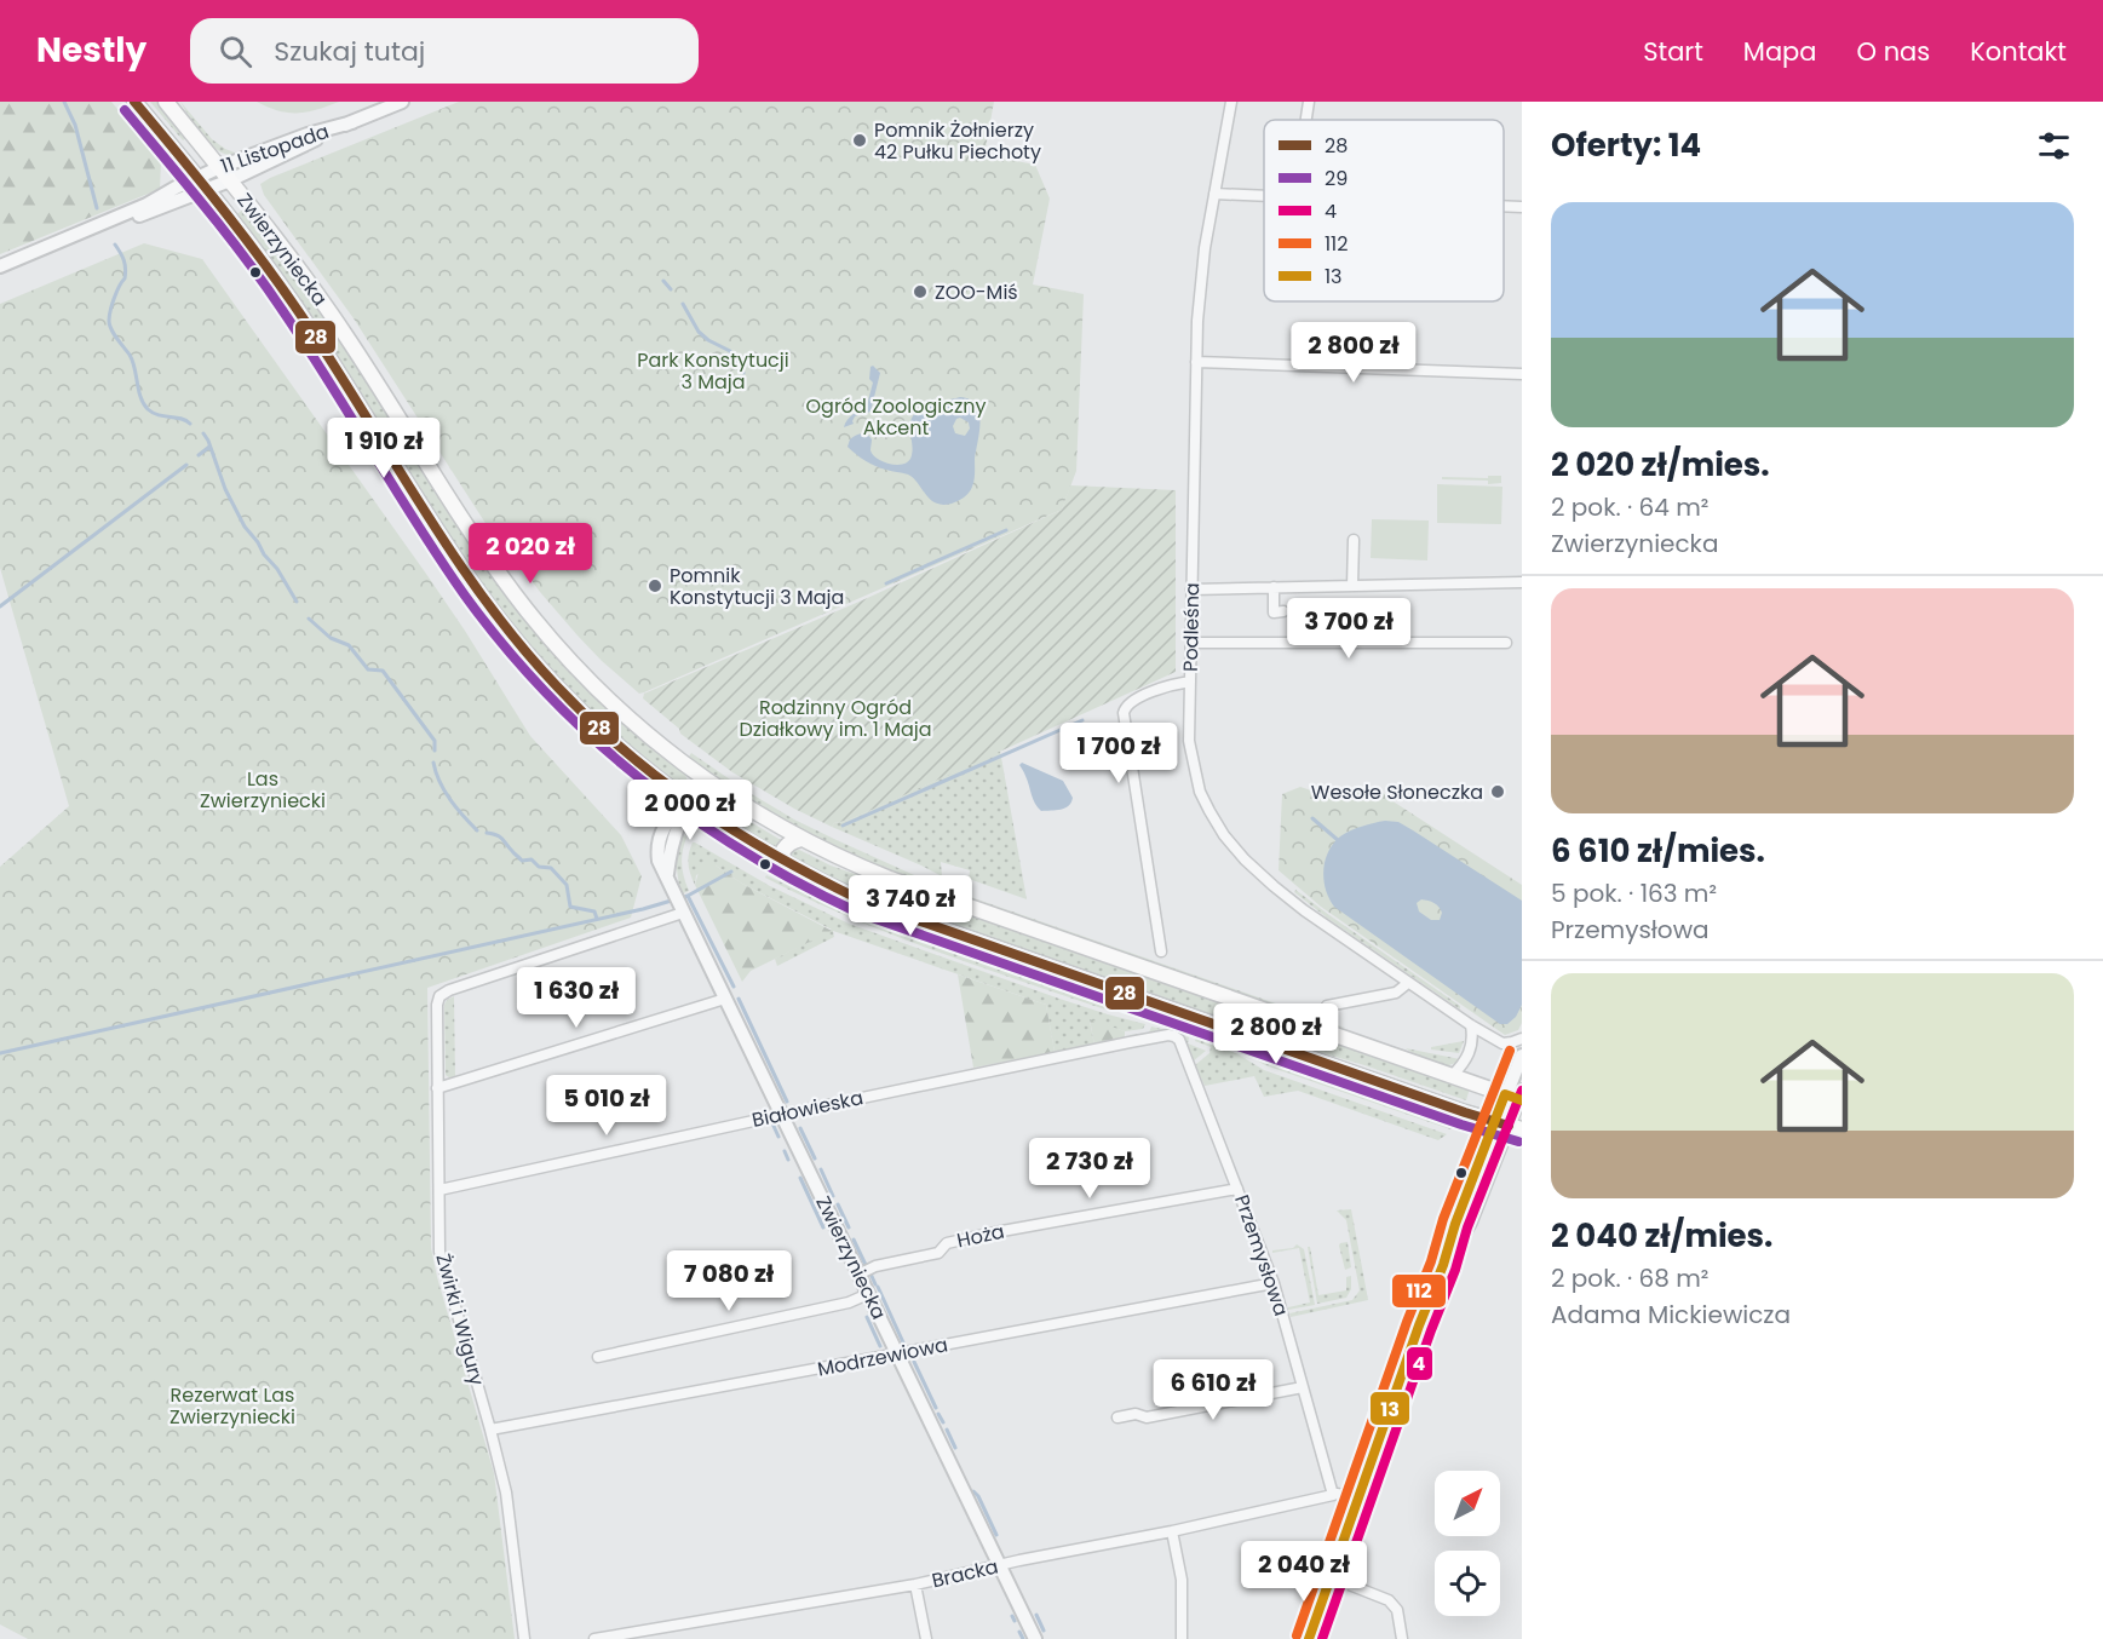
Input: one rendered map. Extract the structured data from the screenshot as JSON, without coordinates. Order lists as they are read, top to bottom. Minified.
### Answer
{"streets":{"main road":["Zwierzyniecka"],"street":["11 Listopada","Podleśna","Białowieska","Hoża","Przemysłowa","Żwirki i Wigury","Modrzewiowa","Bracka"]},"crossings":[["11 Listopada","Zwierzyniecka"],["Zwierzyniecka","Białowieska"],["Zwierzyniecka","Hoża"],["Zwierzyniecka","Żwirki i Wigury"],["Zwierzyniecka","Modrzewiowa"],["Zwierzyniecka","Bracka"],["Białowieska","Przemysłowa"],["Białowieska","Żwirki i Wigury"],["Hoża","Przemysłowa"],["Przemysłowa","Modrzewiowa"],["Przemysłowa","Bracka"],["Żwirki i Wigury","Modrzewiowa"]],"parks":["Park Konstytucji 3 Maja","Ogród Zoologiczny Akcent","Rodzinny Ogród Działkowy im. 1 Maja","Las Zwierzyniecki","Rezerwat Las Zwierzyniecki"],"places":["Pomnik Żołnierzy 42 Pułku Piechoty","ZOO-Miś","Pomnik Konstytucji 3 Maja","Wesołe Słoneczka"],"lines":["transit line 28","transit line 29","transit line 112","transit line 4","transit line 13"],"legend":["28","29","4","112","13"],"north":"top right","page":{"header":"Nestly","search":"Szukaj tutaj","nav":["Start","Mapa","O nas","Kontakt"],"heading":"Oferty: 14","list":[{"name":"2 020 zł/mies.","note":"2 pok. · 64 m² · Zwierzyniecka"},{"name":"6 610 zł/mies.","note":"5 pok. · 163 m² · Przemysłowa"},{"name":"2 040 zł/mies.","note":"2 pok. · 68 m² · Adama Mickiewicza"}],"price":["2 800 zł","1 910 zł","2 020 zł","3 700 zł","1 700 zł","2 000 zł","3 740 zł","1 630 zł","2 800 zł","5 010 zł","2 730 zł","7 080 zł","6 610 zł","2 040 zł"]}}
